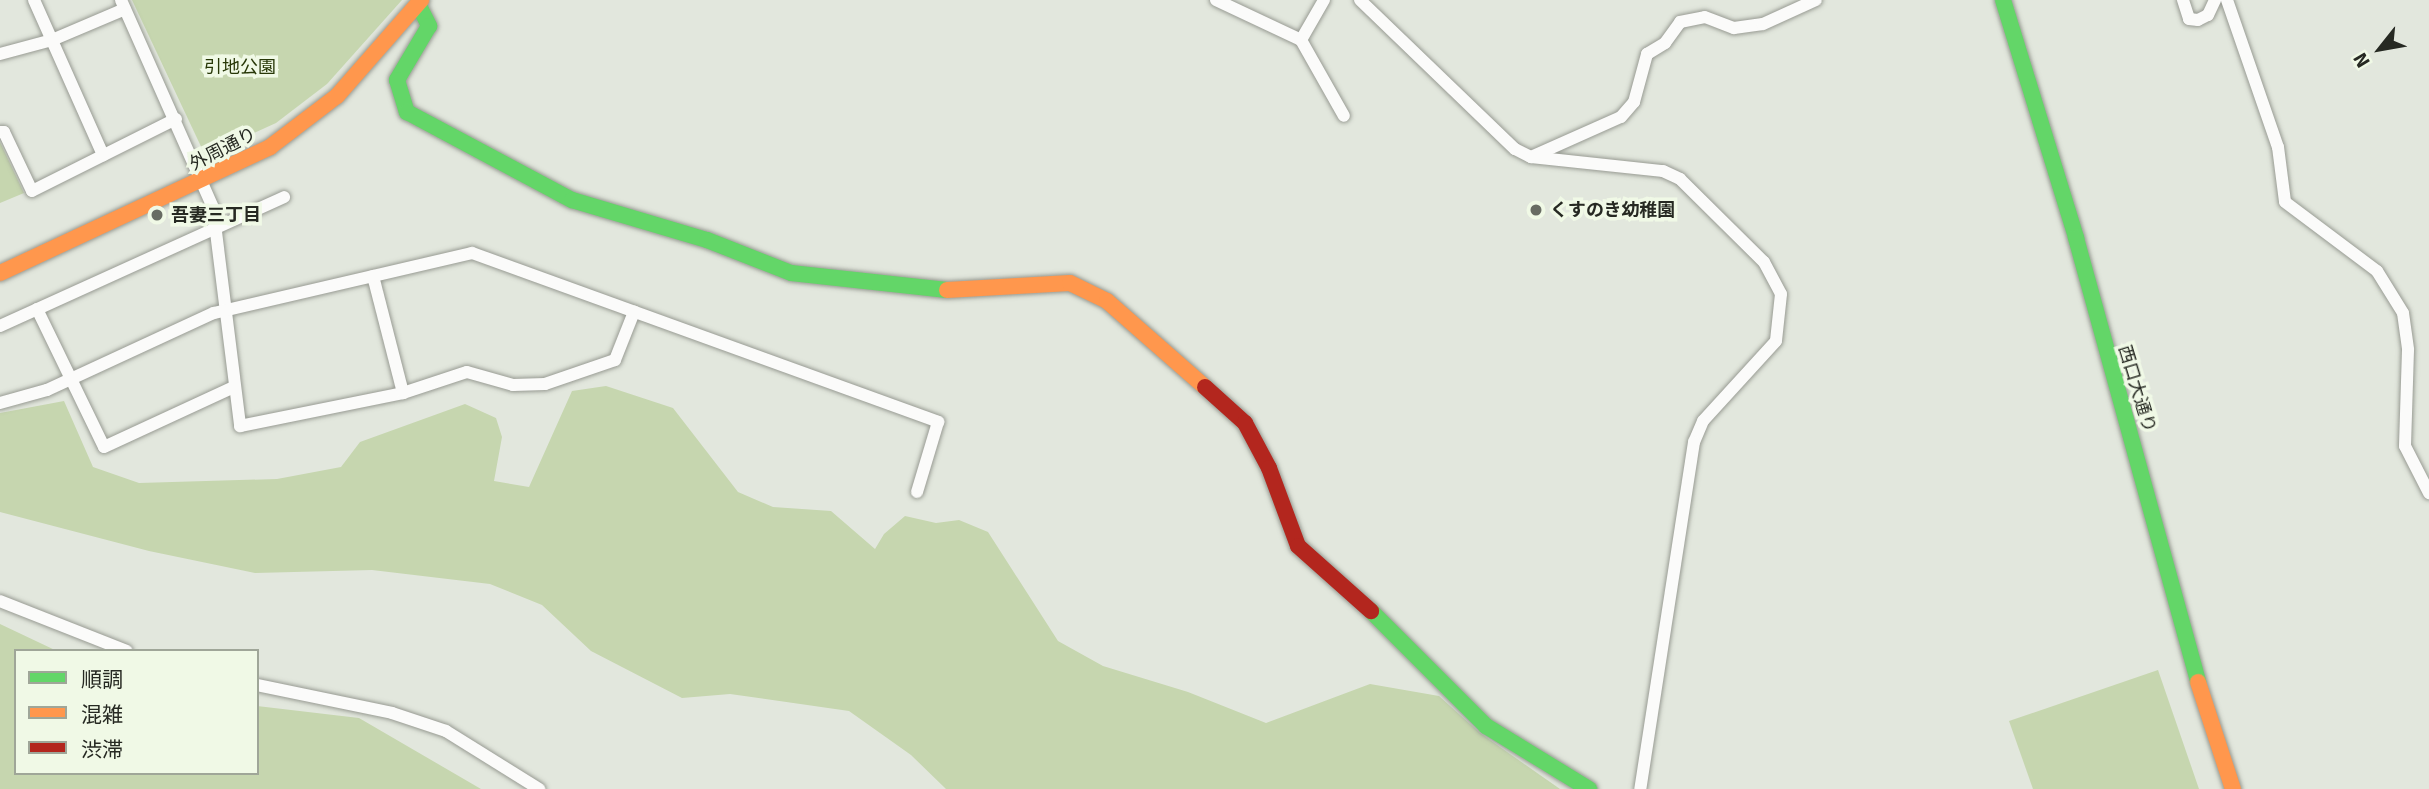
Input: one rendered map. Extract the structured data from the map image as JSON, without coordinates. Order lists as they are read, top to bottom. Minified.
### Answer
{"streets":{"street":["外周通り","西口大通り"]},"parks":["引地公園"],"places":["くすのき幼稚園","吾妻三丁目"],"legend":["順調","混雑","渋滞"],"north":"bottom left"}
